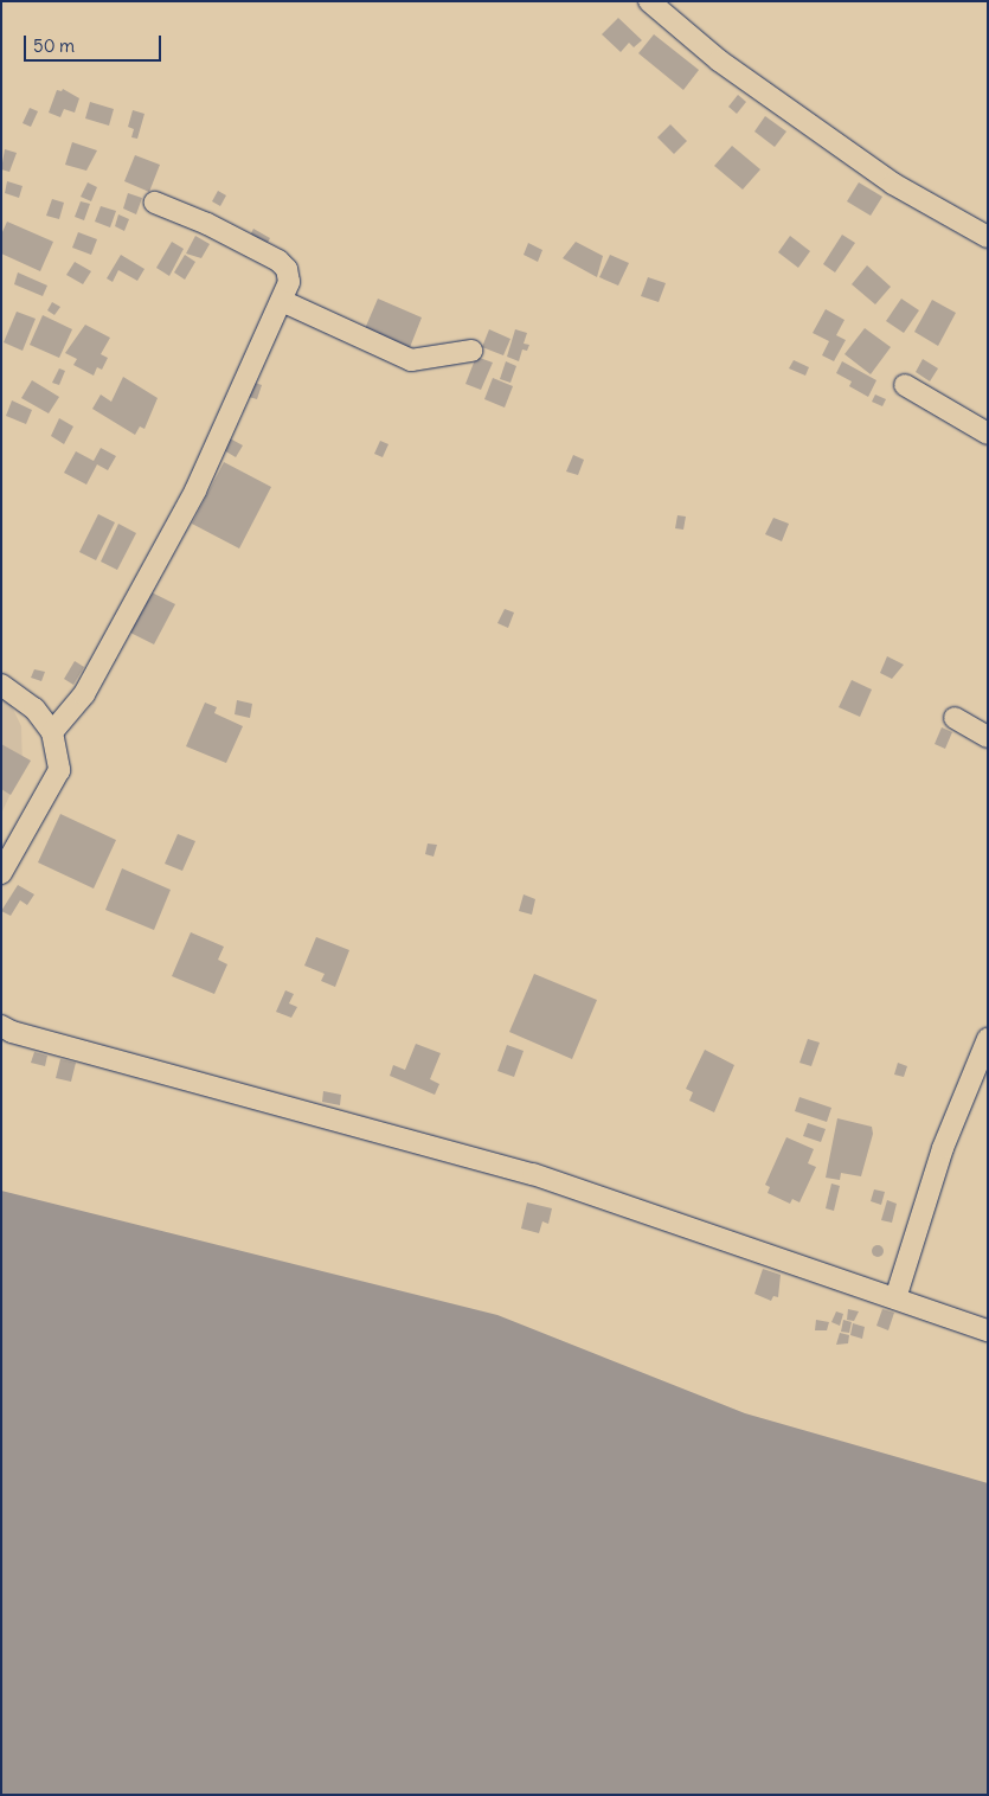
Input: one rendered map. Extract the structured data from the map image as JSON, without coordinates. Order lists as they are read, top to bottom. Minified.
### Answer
{"scale_bar":"50 m"}
